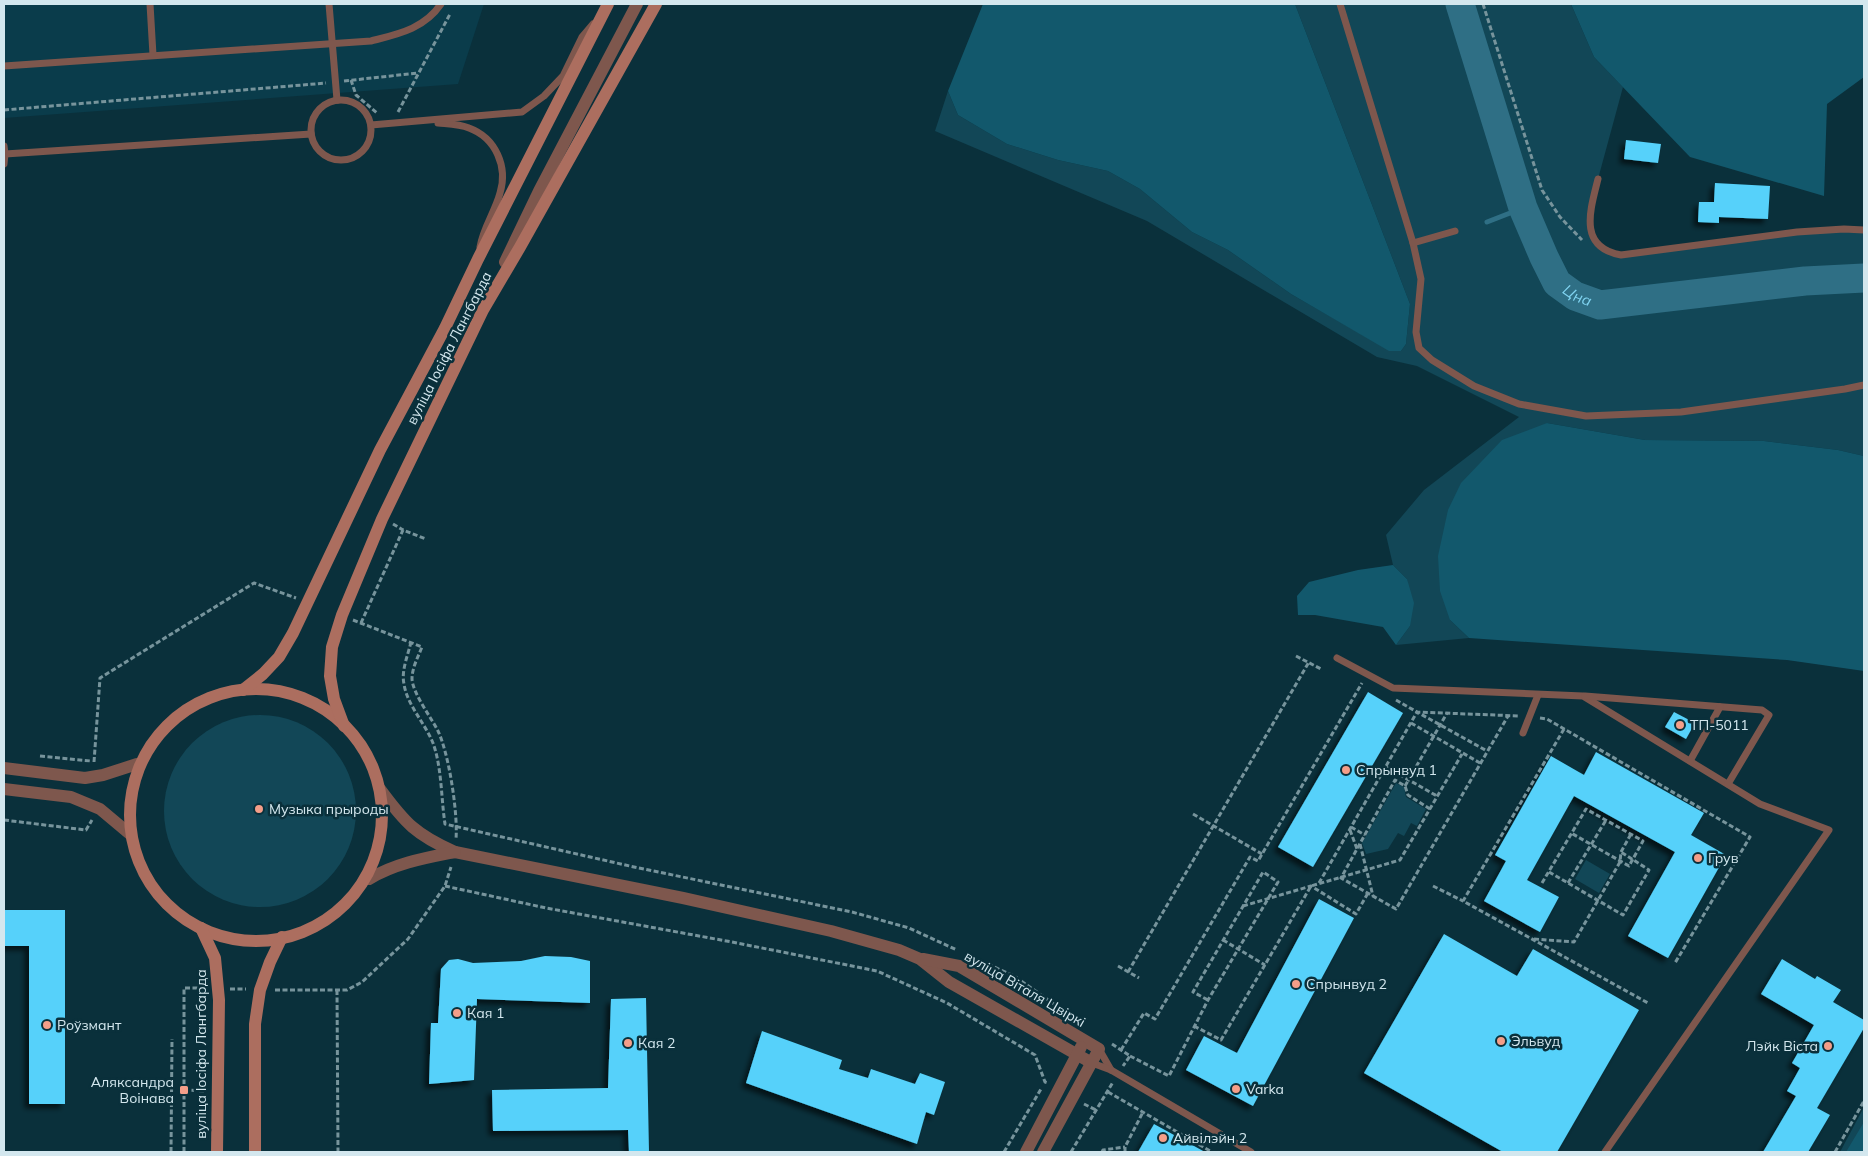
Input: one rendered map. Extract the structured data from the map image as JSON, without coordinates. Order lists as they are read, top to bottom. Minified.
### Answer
{"streets":{"main road":["вуліца Іосіфа Лангбарда"],"street":["вуліца Віталя Цвіркі"]},"water":["Цна"],"places":{"other":["ТП-5011","Спрынвуд 1","Музыка прыроды","Грув","Спрынвуд 2","Кая 1","Роўзмант","Эльвуд","Кая 2","Лэйк Вiста","Varka","Айвілэйн 2"],"transit":["Аляксандра Воінава"]}}
